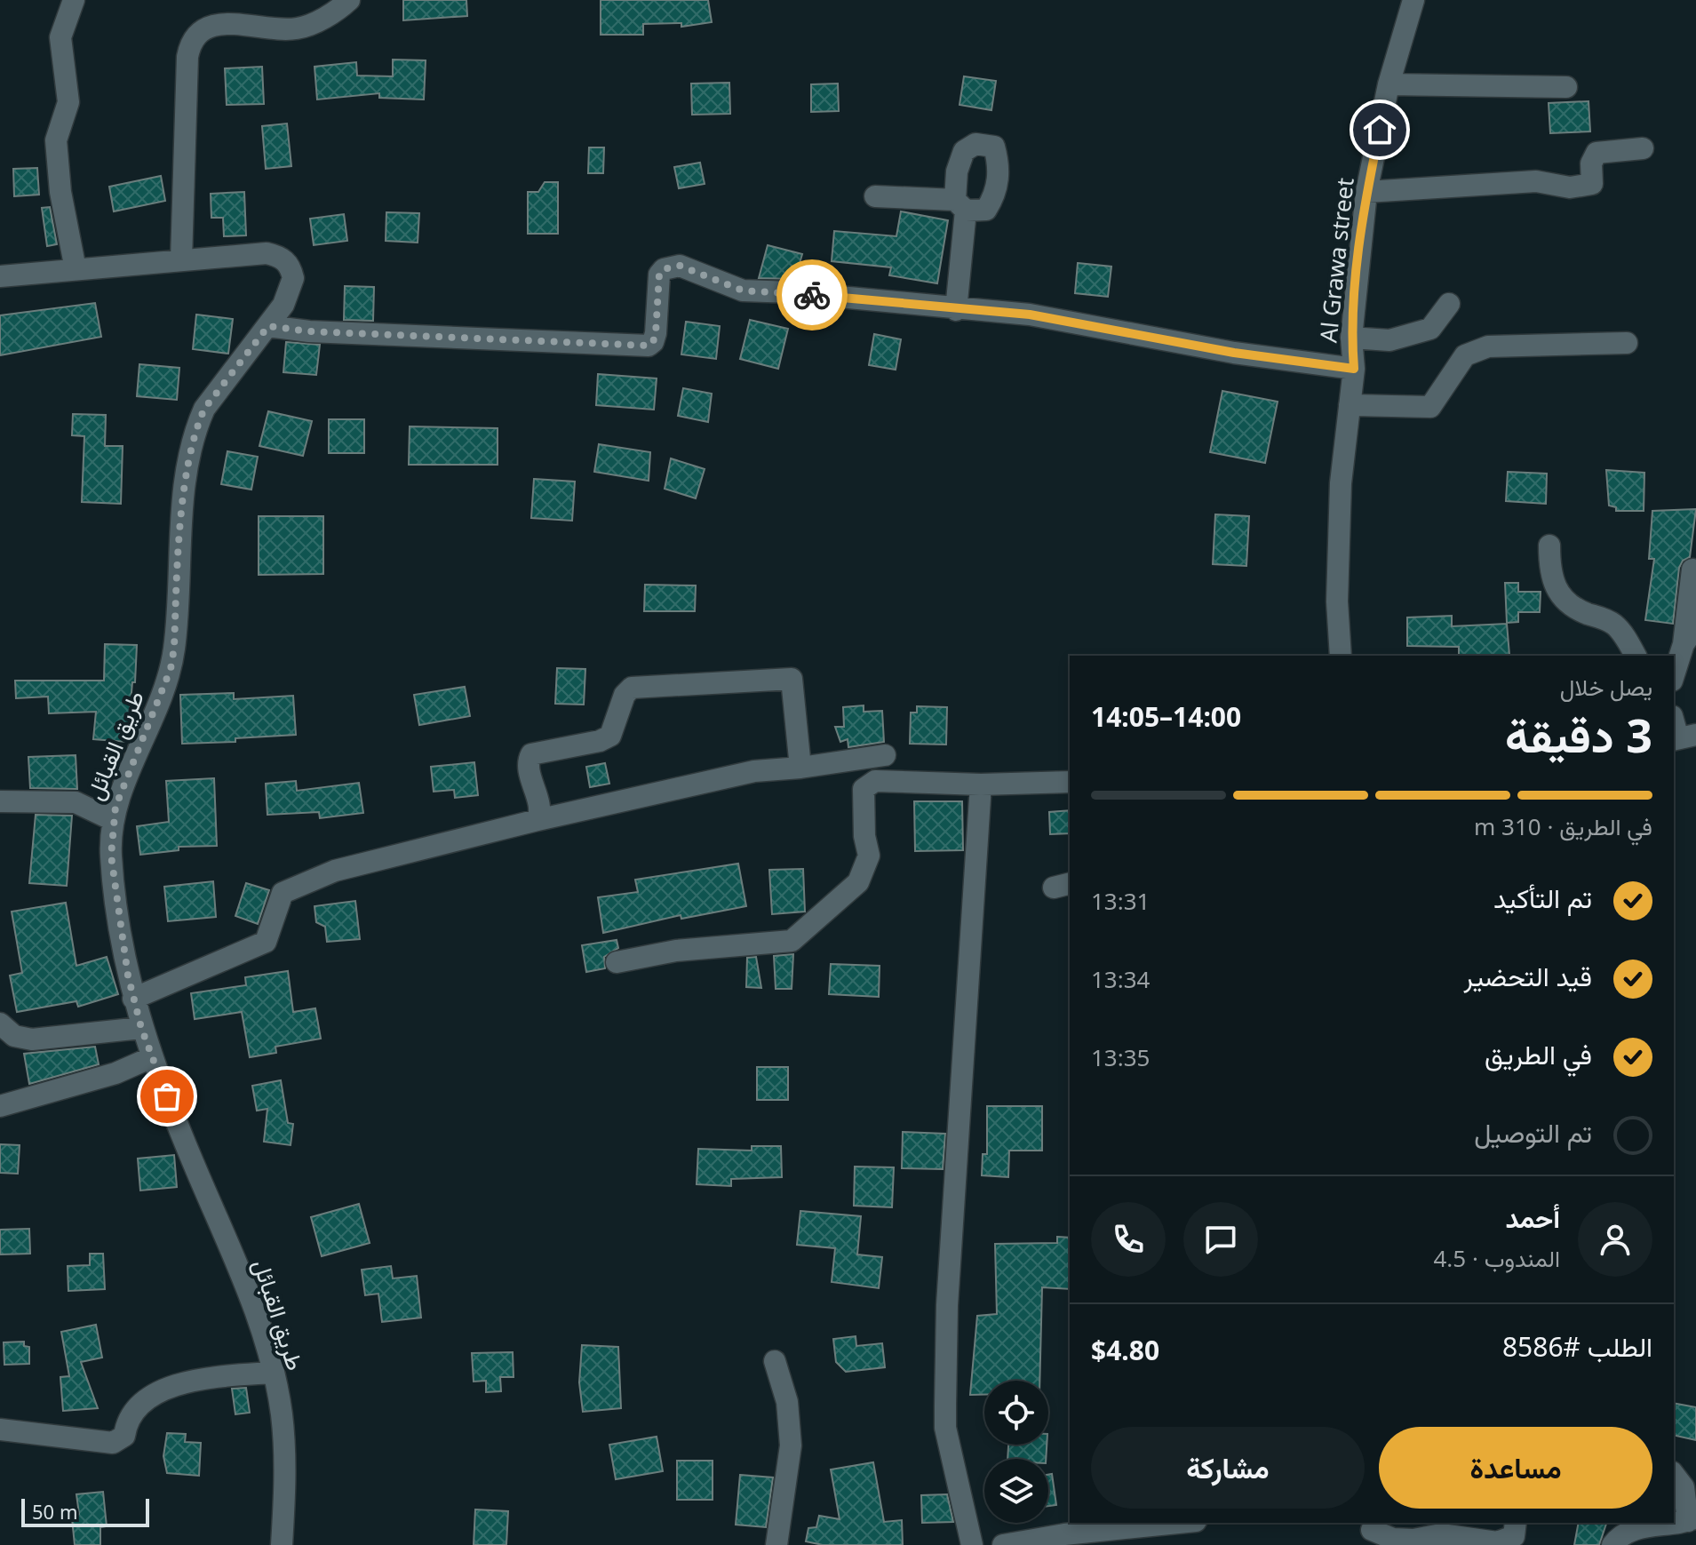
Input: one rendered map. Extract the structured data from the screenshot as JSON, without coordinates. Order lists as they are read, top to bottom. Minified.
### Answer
{"streets":{"street":["Al Grawa street","طريق القبائل"]},"scale_bar":"50 m","page":{"heading":["3 دقيقة","يصل خلال","14:00–14:05"],"panel":["أحمد","المندوب · 4.5","الطلب #8586","$4.80"],"bar":"في الطريق · 310 m","list":[["تم التأكيد","13:31"],["قيد التحضير","13:34"],["في الطريق","13:35"],"تم التوصيل"],"buttons":["مساعدة","مشاركة"],"scale":"50 m"}}
